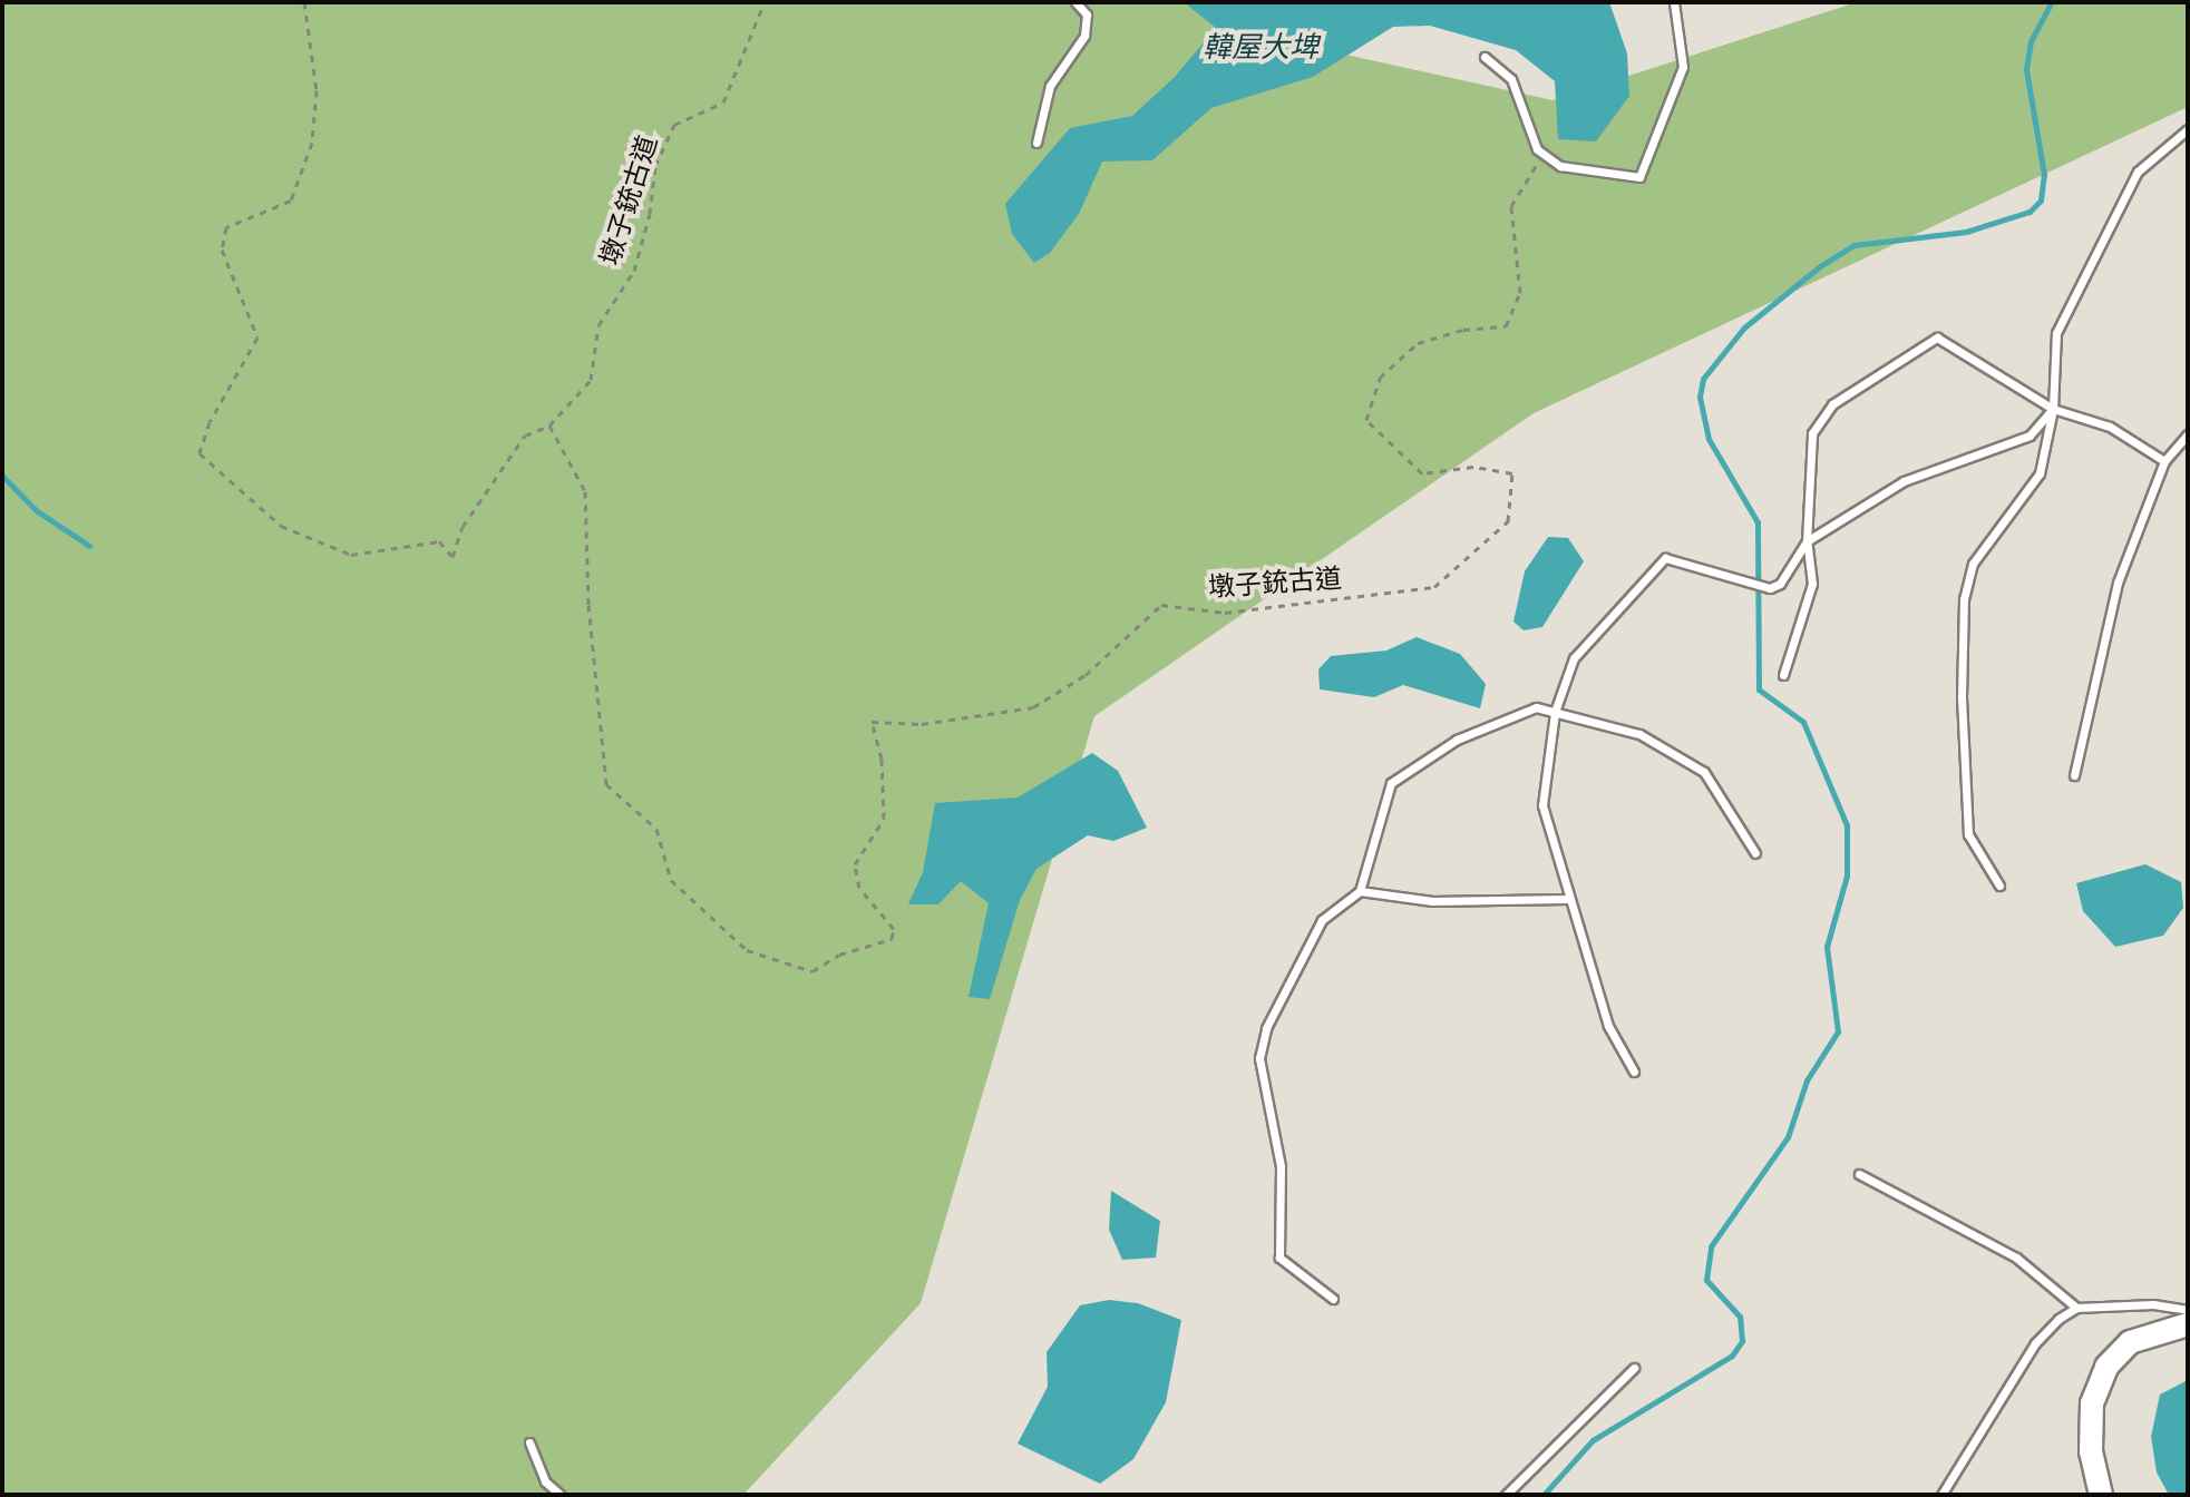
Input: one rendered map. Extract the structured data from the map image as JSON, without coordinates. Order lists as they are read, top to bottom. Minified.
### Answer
{"streets":{"path":["墩子銃古道"]},"water":["韓屋大埤"]}
